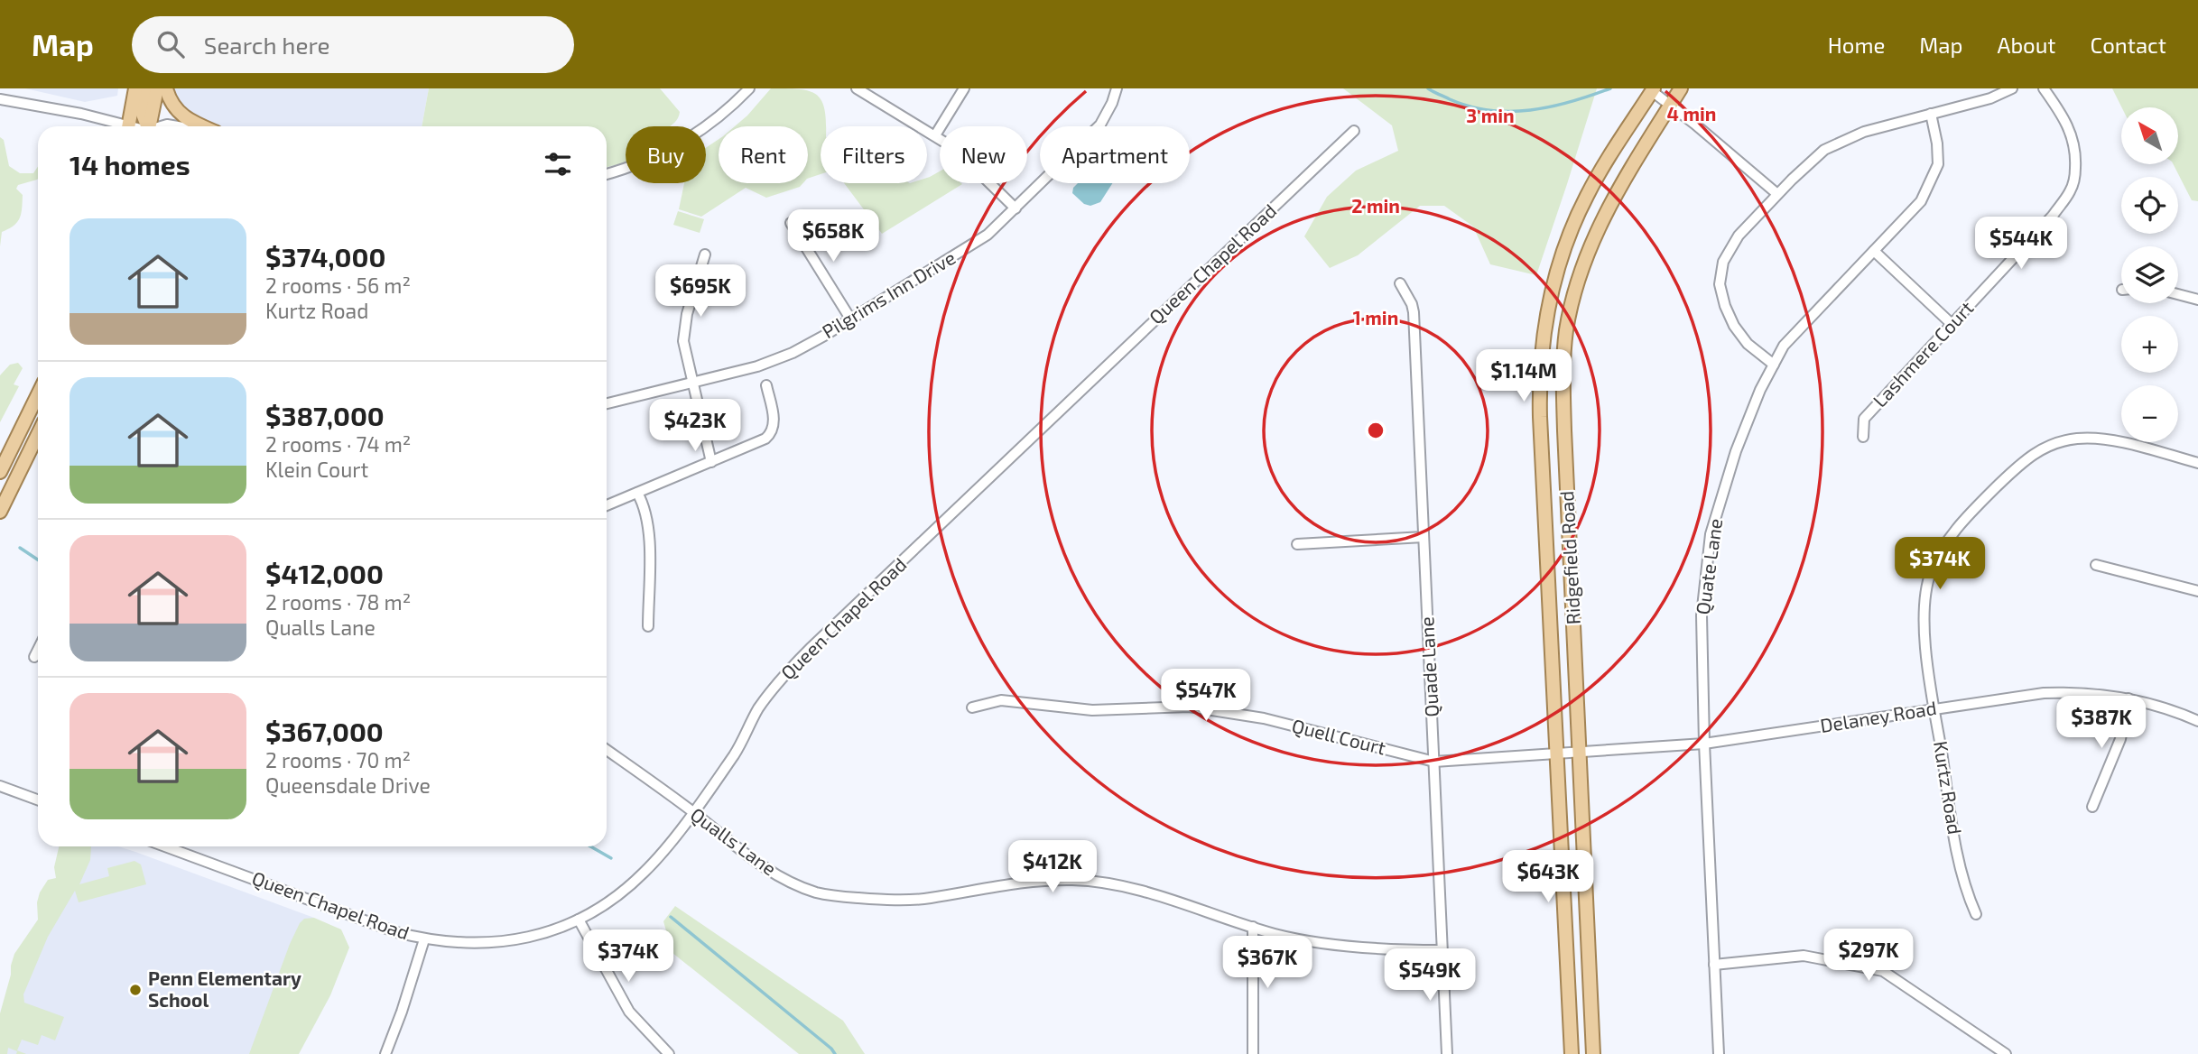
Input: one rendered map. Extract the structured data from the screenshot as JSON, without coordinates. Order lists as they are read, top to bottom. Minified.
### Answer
{"streets":{"main road":["Ridgefield Road"],"street":["Queen Chapel Road","Pilgrims Inn Drive","Lashmere Court","Quate Lane","Quade Lane","Delaney Road","Quell Court","Kurtz Road","Qualls Lane"]},"crossings":[["Queen Chapel Road","Qualls Lane"],["Ridgefield Road","Delaney Road"],["Ridgefield Road","Quell Court"],["Quate Lane","Delaney Road"],["Quade Lane","Quell Court"],["Quade Lane","Qualls Lane"],["Delaney Road","Quell Court"],["Delaney Road","Kurtz Road"]],"places":["Penn Elementary School"],"north":"top left","page":{"header":"Map","search":"Search here","nav":["Home","Map","About","Contact"],"map_buttons":["+","−"],"chip":["Buy","Rent","Filters","New","Apartment"],"heading":"14 homes","list":[{"name":"$374,000","note":"2 rooms · 56 m² · Kurtz Road"},{"name":"$387,000","note":"2 rooms · 74 m² · Klein Court"},{"name":"$412,000","note":"2 rooms · 78 m² · Qualls Lane"},{"name":"$367,000","note":"2 rooms · 70 m² · Queensdale Drive"}],"price":["$658K","$544K","$695K","$1.14M","$423K","$374K","$547K","$387K","$412K","$643K","$297K","$374K","$367K","$549K"]},"rings":["4 min","3 min","2 min","1 min"]}
